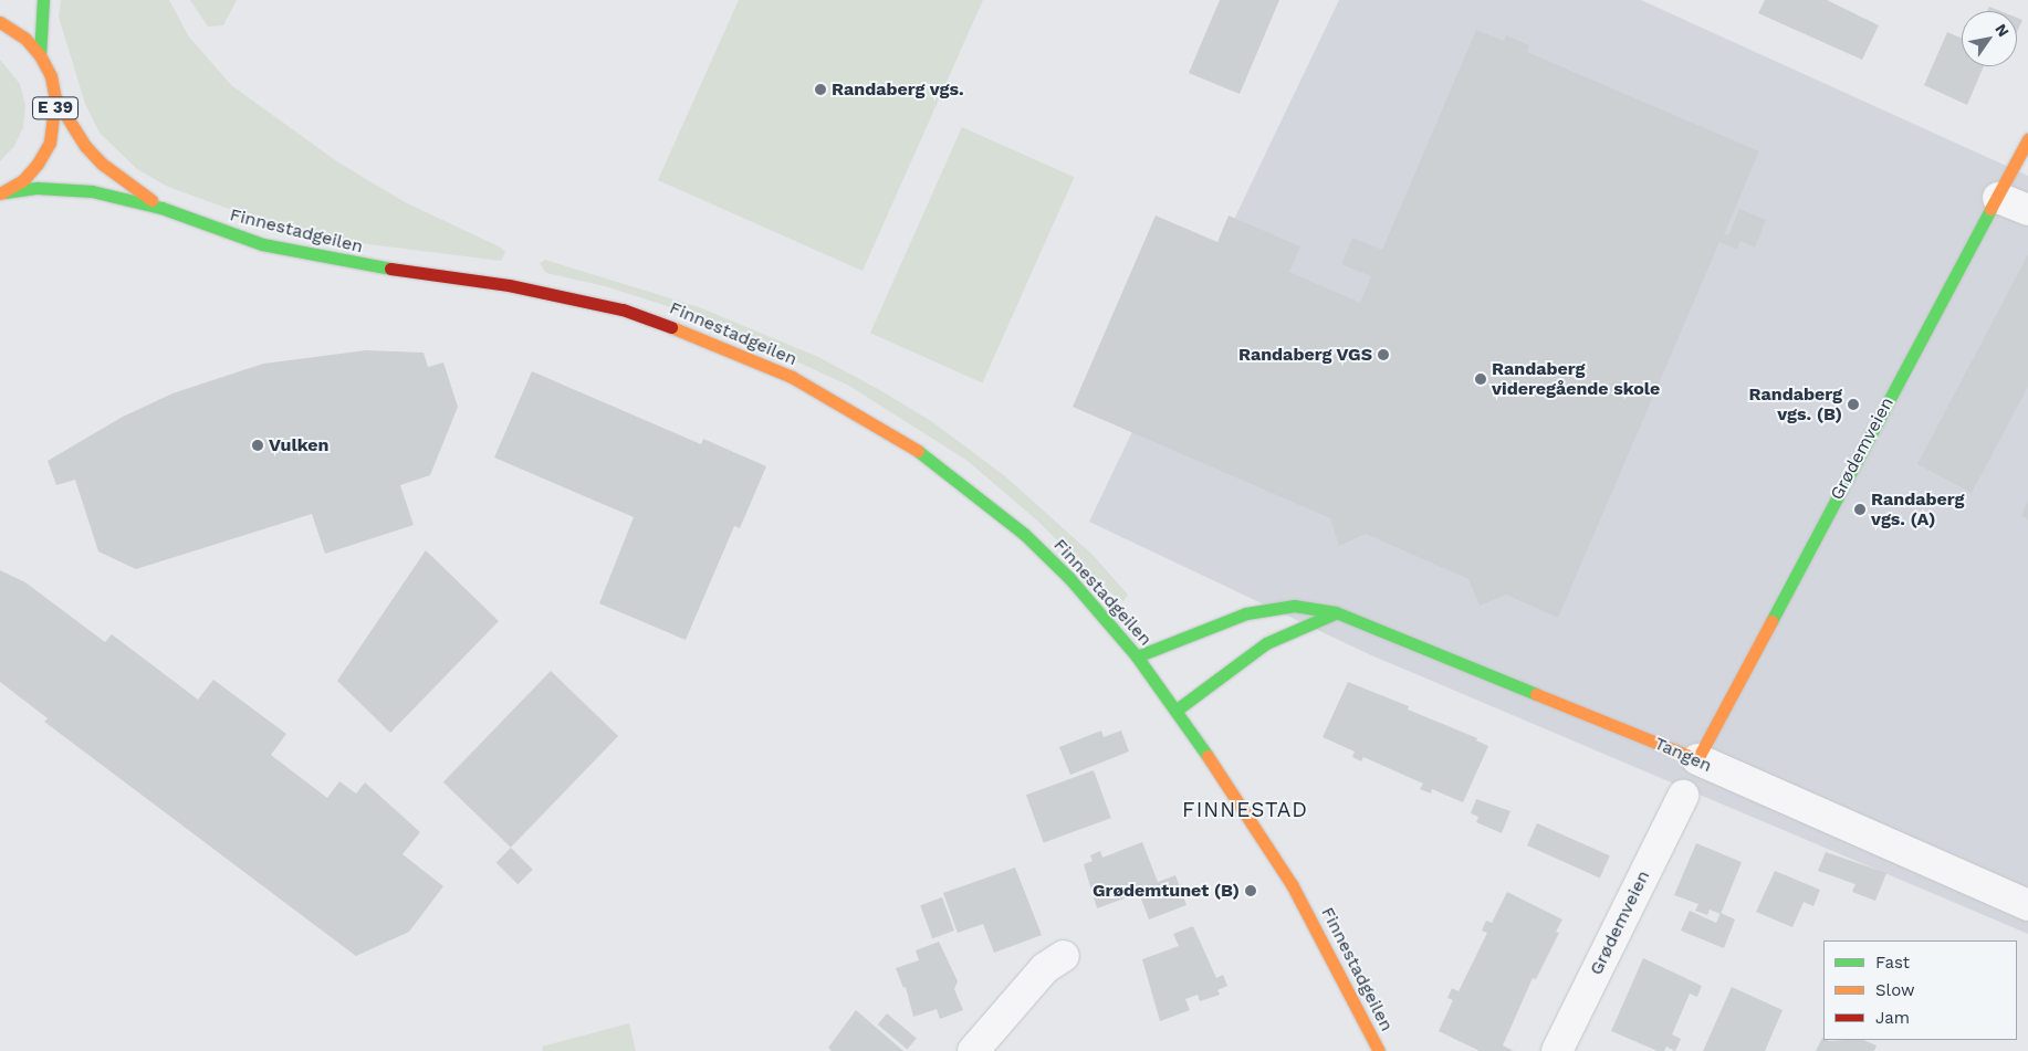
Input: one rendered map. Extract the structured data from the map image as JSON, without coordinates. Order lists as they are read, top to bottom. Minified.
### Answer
{"streets":{"main road":["E 39","Finnestadgeilen","Grødemveien","Tangen"]},"crossings":[["E 39","Finnestadgeilen"],["Grødemveien","Tangen"]],"districts":["FINNESTAD"],"places":["Randaberg vgs.","Randaberg VGS","Randaberg videregående skole","Randaberg vgs. (B)","Vulken","Randaberg vgs. (A)","Grødemtunet (B)"],"legend":["Fast","Slow","Jam"],"north":"top right"}
